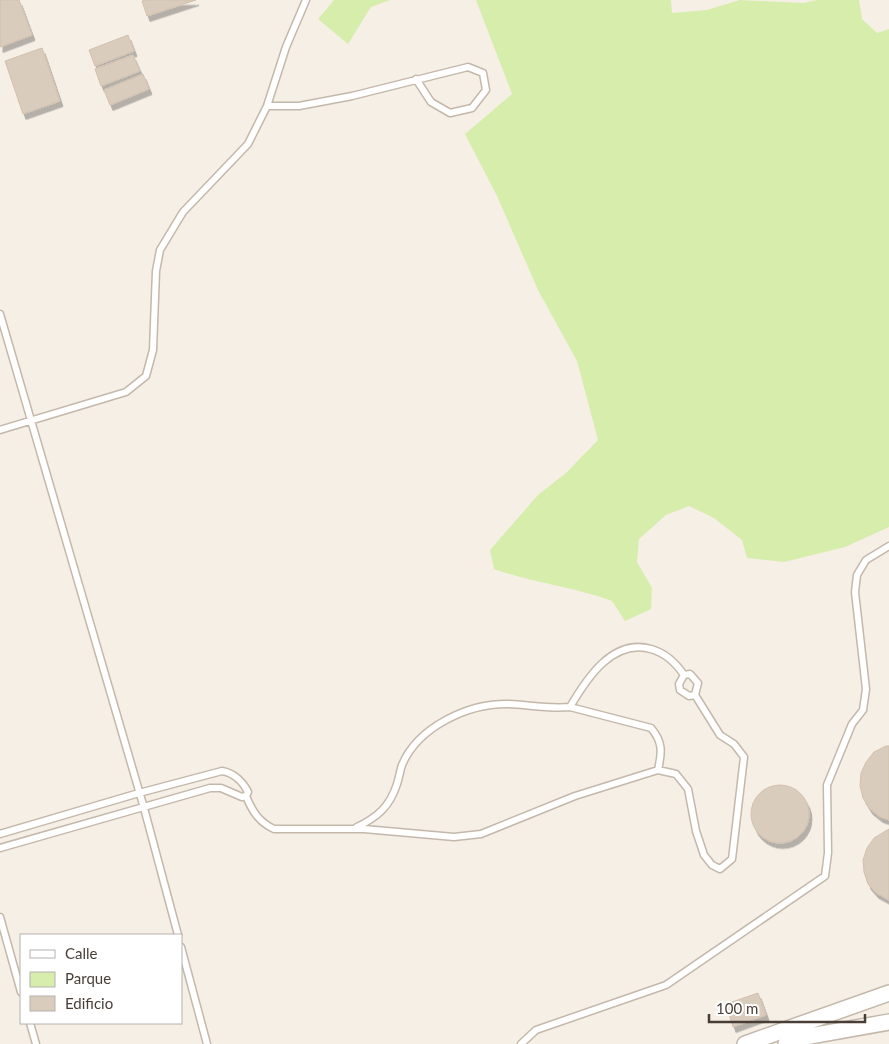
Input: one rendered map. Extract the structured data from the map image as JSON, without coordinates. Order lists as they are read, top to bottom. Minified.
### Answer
{"legend":["Calle","Parque","Edificio"],"scale_bar":"100 m"}
